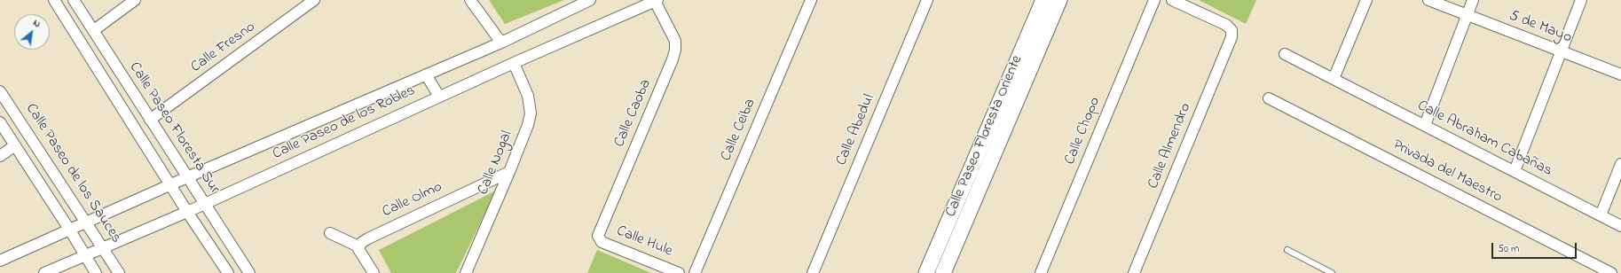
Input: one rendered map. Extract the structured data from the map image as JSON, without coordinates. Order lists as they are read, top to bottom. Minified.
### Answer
{"streets":{"main road":["Calle Paseo Floresta Oriente"],"street":["5 de Mayo","Calle Fresno","Calle Caoba","Calle Paseo de los Robles","Calle Paseo Floresta Sur","Calle Ceiba","Calle Abedul","Calle Chopo","Calle Abraham Cabañas","Calle Almendro","Calle Nogal","Privada del Maestro","Calle Paseo de los Sauces","Calle Olmo","Calle Hule"]},"crossings":[["Calle Fresno","Calle Paseo Floresta Sur"],["Calle Caoba","Calle Paseo de los Robles"],["Calle Caoba","Calle Hule"],["Calle Paseo de los Robles","Calle Paseo Floresta Sur"],["Calle Paseo de los Robles","Calle Nogal"],["Calle Paseo de los Robles","Calle Paseo de los Sauces"],["Calle Nogal","Calle Olmo"]],"scale_bar":"50 m","north":"top right"}
